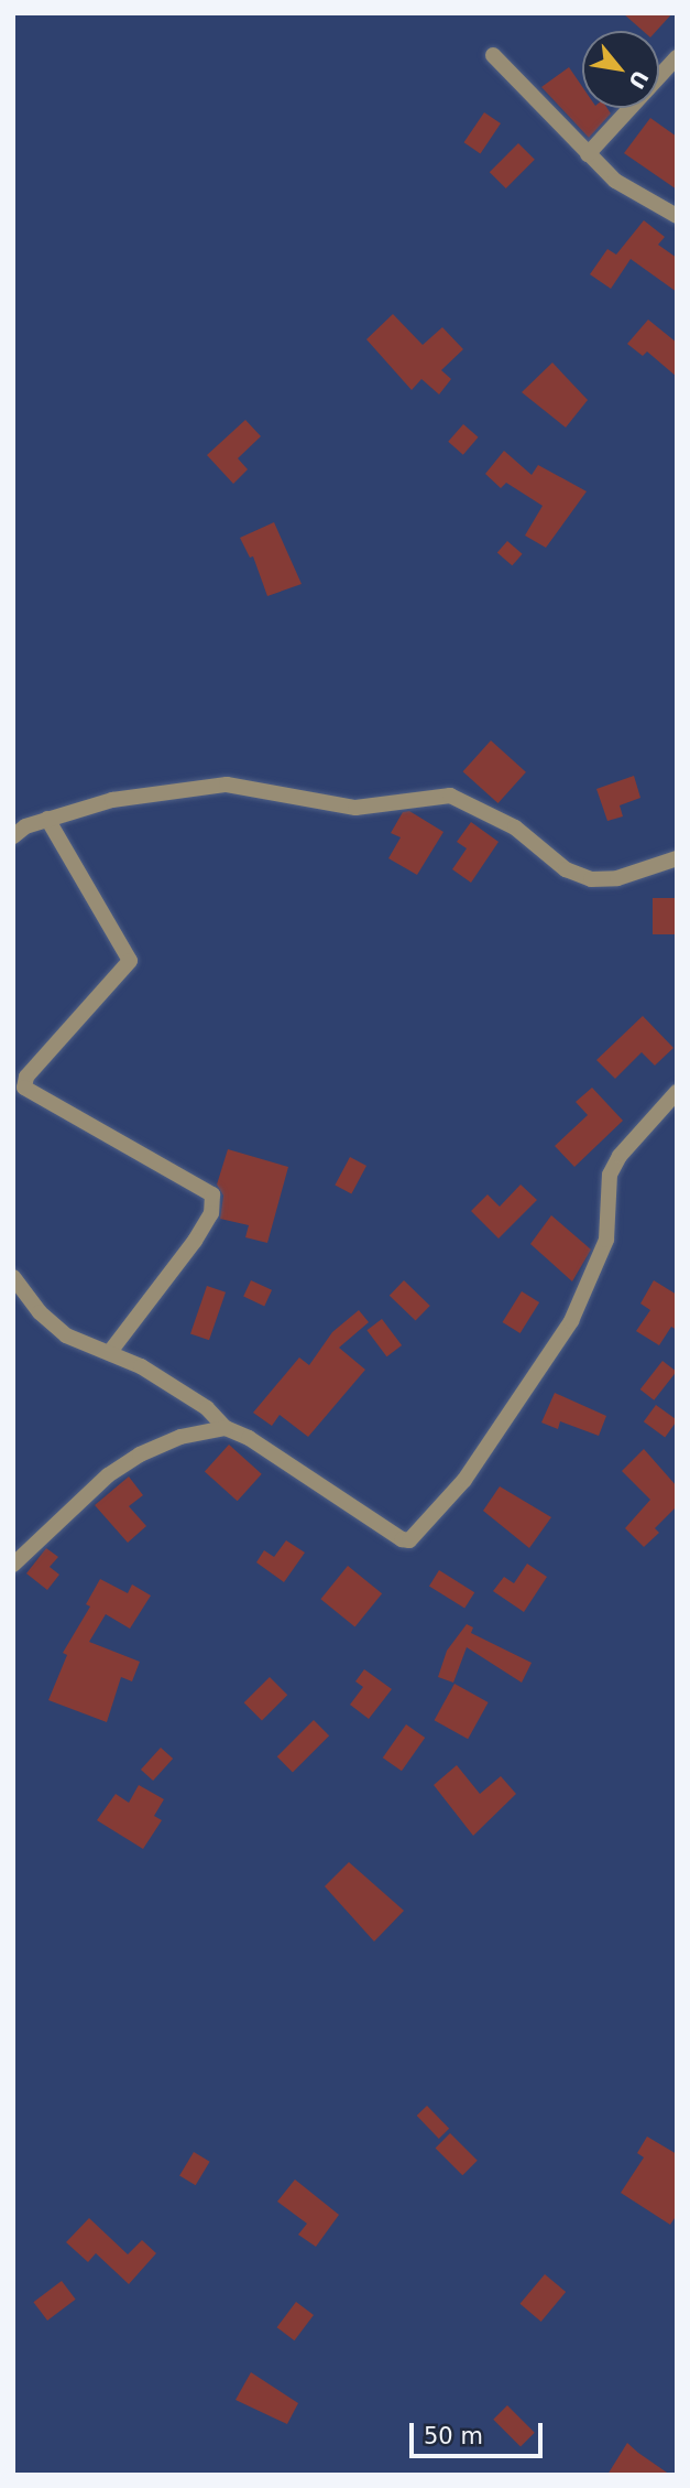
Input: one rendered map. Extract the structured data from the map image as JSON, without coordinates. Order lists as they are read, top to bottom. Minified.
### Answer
{"scale_bar":"50 m","north":"bottom right"}
